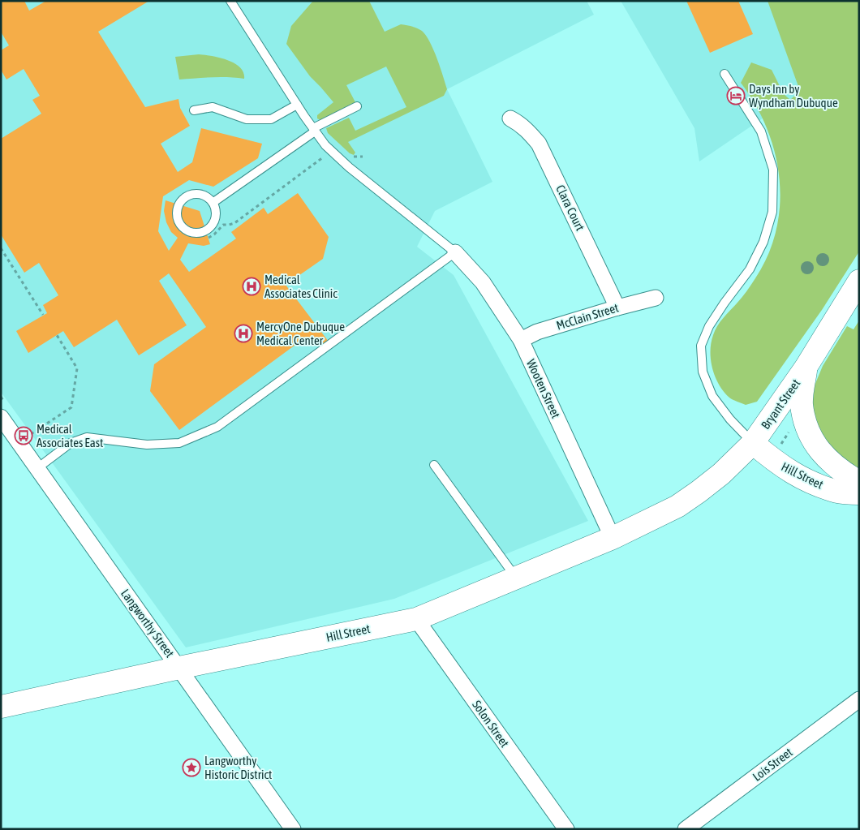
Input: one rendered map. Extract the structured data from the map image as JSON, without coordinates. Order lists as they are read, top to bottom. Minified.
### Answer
{"streets":{"main road":["Bryant Street","Hill Street"],"street":["Clara Court","McClain Street","Wooten Street","Langworthy Street","Solon Street","Lois Street"]},"crossings":[["Clara Court","McClain Street"],["McClain Street","Wooten Street"],["Wooten Street","Hill Street"],["Bryant Street","Hill Street"],["Hill Street","Langworthy Street"],["Hill Street","Solon Street"]],"places":{"hotel":["Days Inn by Wyndham Dubuque"],"hospital":["Medical Associates Clinic","MercyOne Dubuque Medical Center"],"bus stop":["Medical Associates East"],"place":["Langworthy Historic District"]}}
